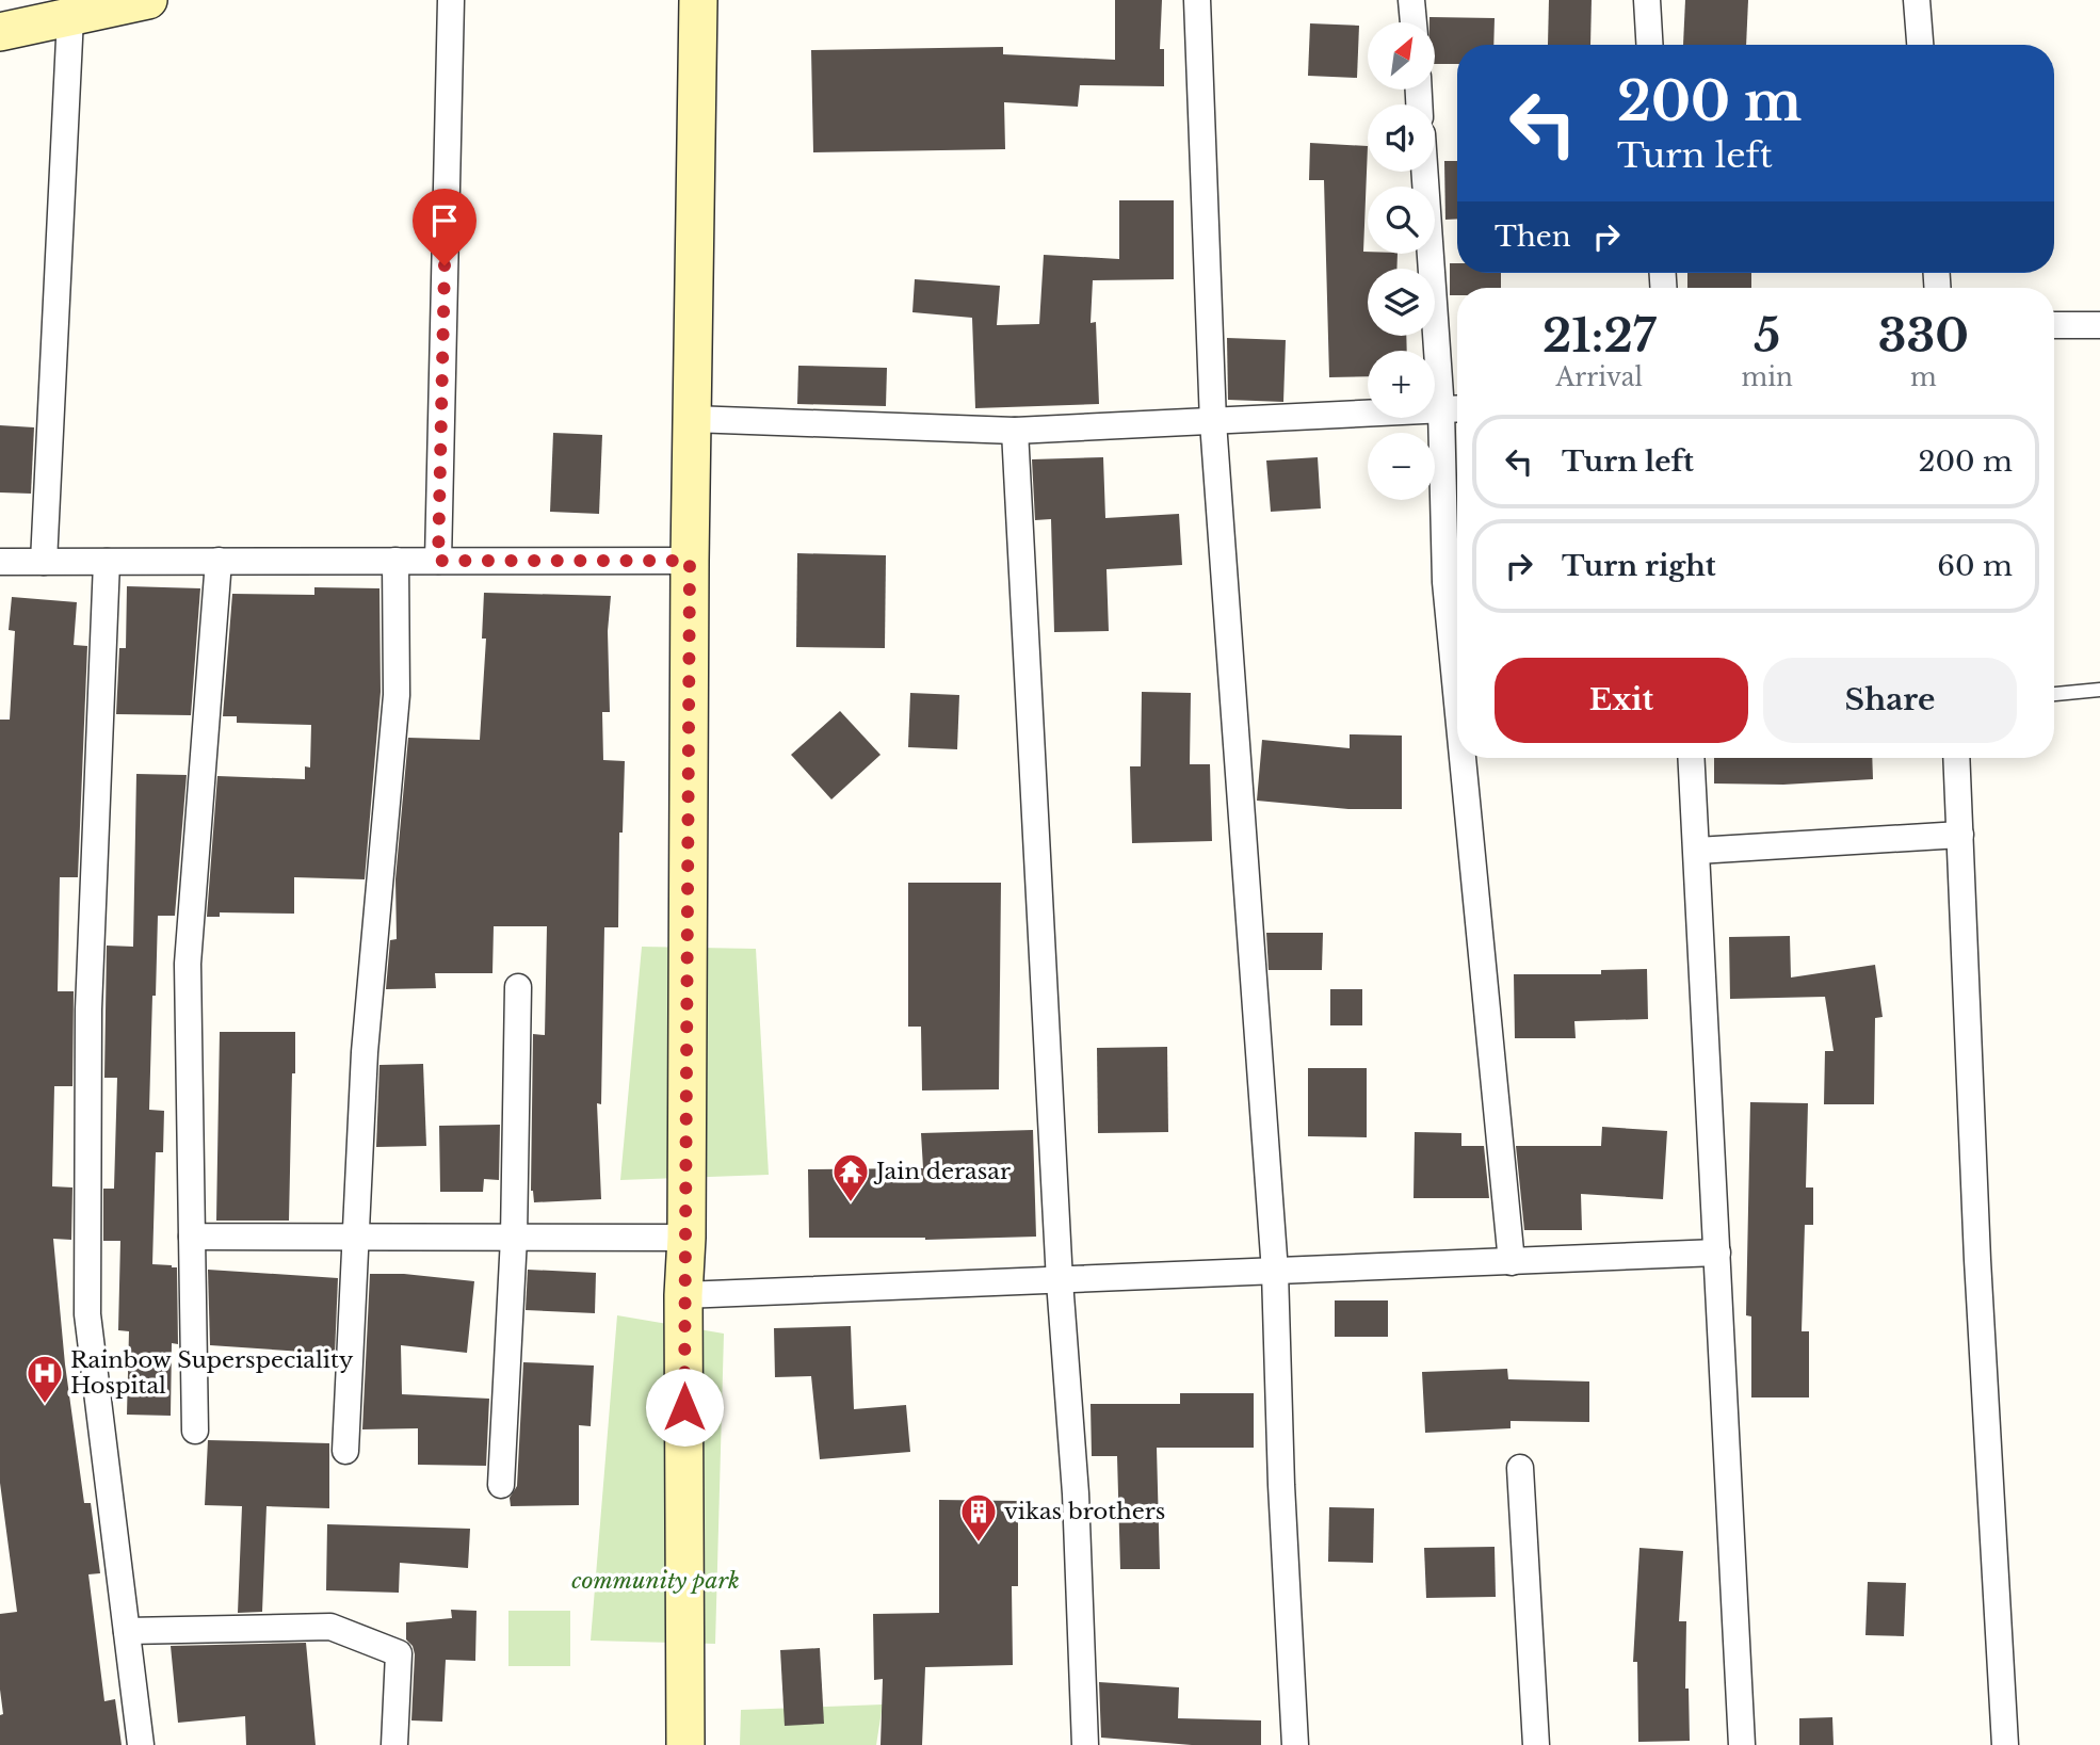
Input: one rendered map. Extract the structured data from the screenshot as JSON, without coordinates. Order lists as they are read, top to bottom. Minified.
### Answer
{"parks":["community park"],"places":{"temple":["Jain derasar"],"hospital":["Rainbow Superspeciality Hospital"],"building":["vikas brothers"]},"north":"top right","page":{"map_buttons":["+","−"],"turn":["200 m","Turn left"],"then":"Then","eta":["21:27","Arrival","5","min","330","m"],"list":[{"name":"Turn left","value":"200 m"},{"name":"Turn right","value":"60 m"}],"buttons":["Exit","Share"]}}
